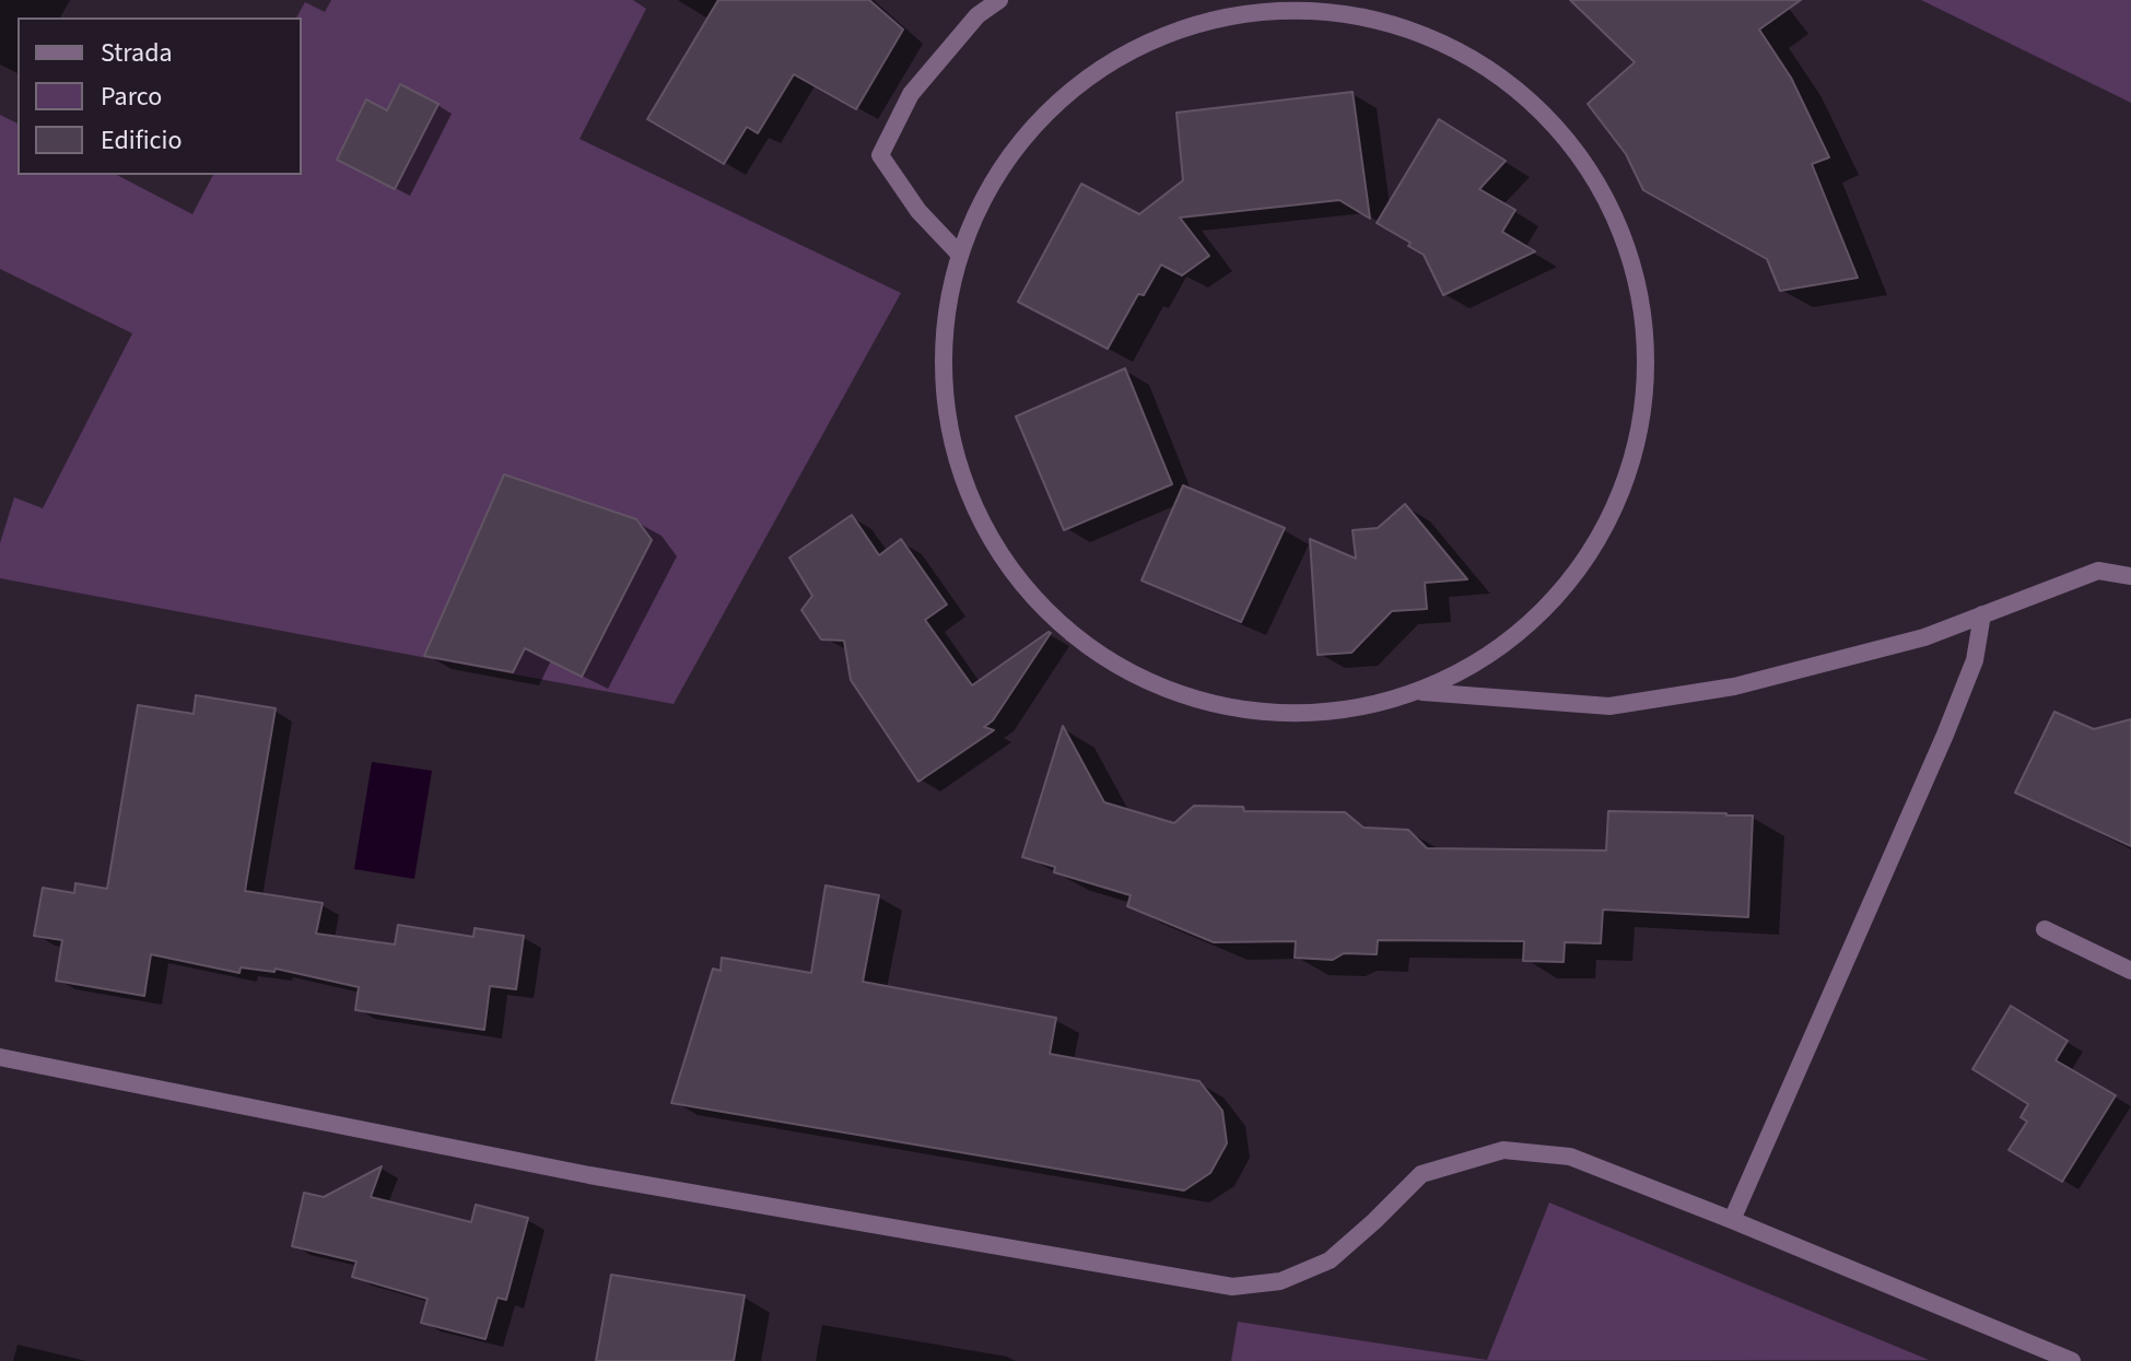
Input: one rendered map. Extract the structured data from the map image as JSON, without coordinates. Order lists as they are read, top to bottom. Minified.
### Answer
{"legend":["Strada","Parco","Edificio"]}
